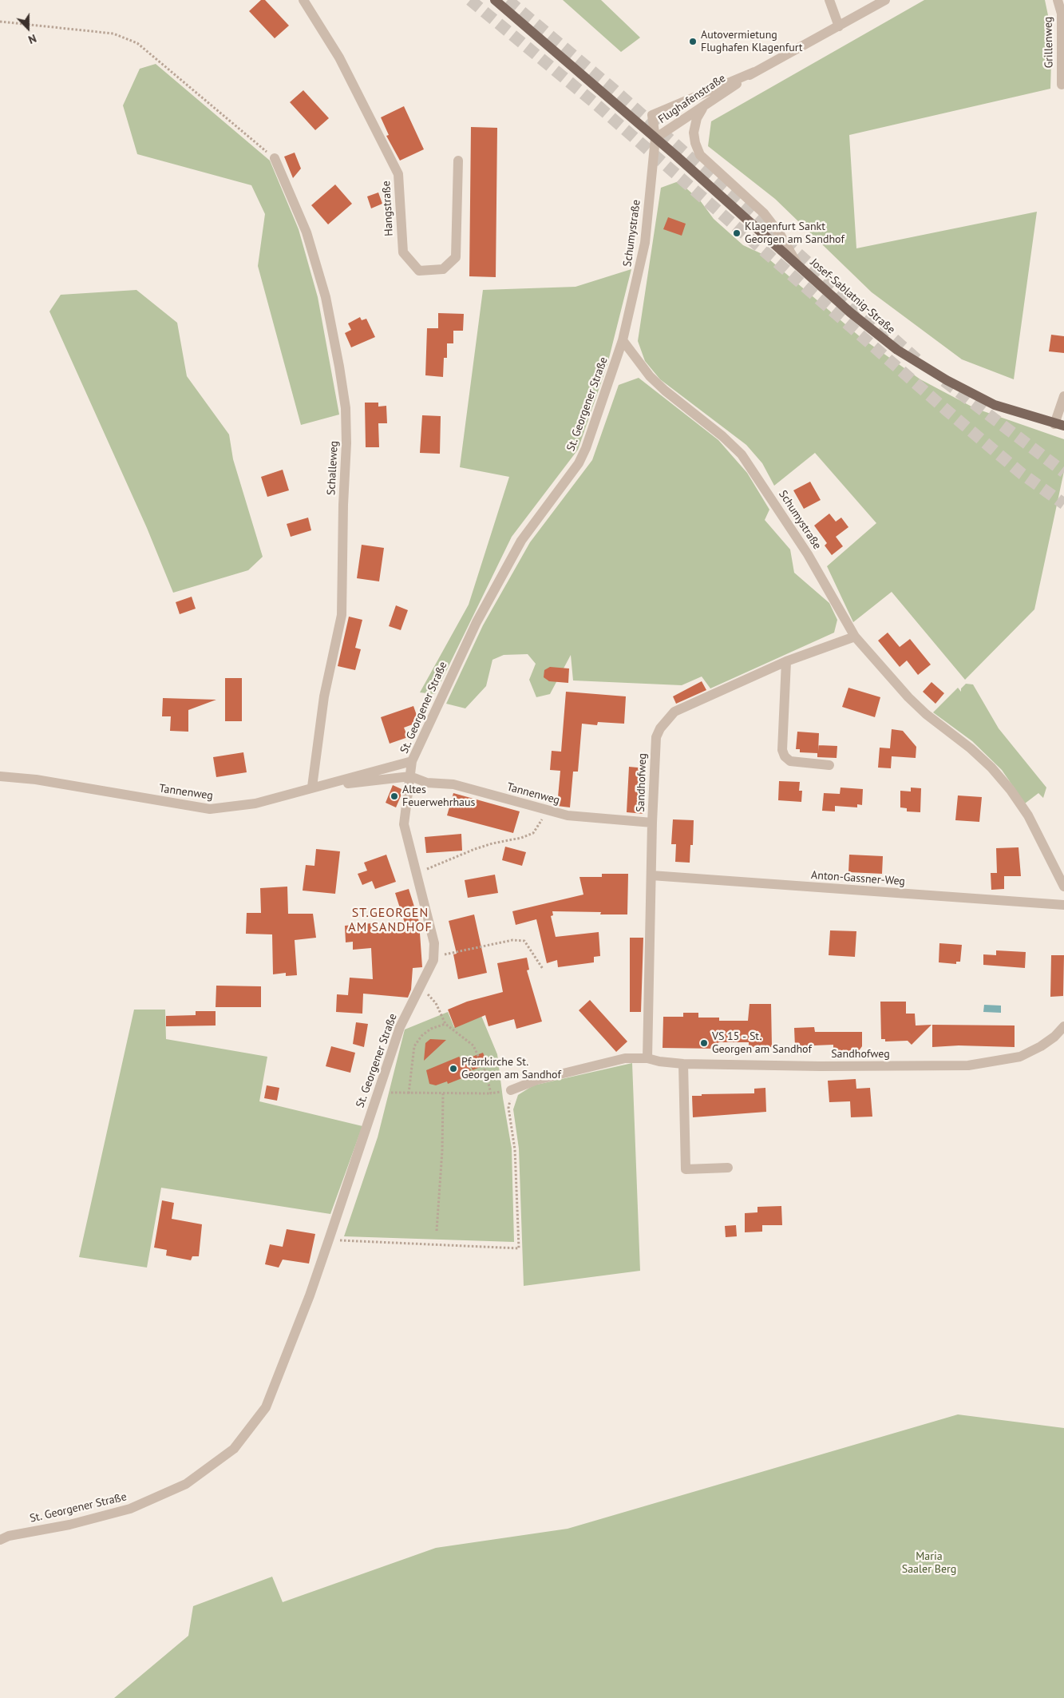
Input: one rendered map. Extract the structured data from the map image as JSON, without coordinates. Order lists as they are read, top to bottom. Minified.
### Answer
{"streets":{"main road":["Josef-Sablatnig-Straße"],"street":["Grillenweg","Flughafenstraße","Hangstraße","Schumystraße","St. Georgener Straße","Schalleweg","Sandhofweg","Tannenweg","Anton-Gassner-Weg"]},"crossings":[["Flughafenstraße","Schumystraße"],["Flughafenstraße","Josef-Sablatnig-Straße"],["Schumystraße","Josef-Sablatnig-Straße"],["Schumystraße","St. Georgener Straße"],["Schumystraße","Sandhofweg"],["St. Georgener Straße","Tannenweg"],["Schalleweg","Tannenweg"],["Sandhofweg","Tannenweg"],["Sandhofweg","Anton-Gassner-Weg"]],"districts":["ST.GEORGEN AM SANDHOF"],"parks":["Maria Saaler Berg"],"places":["Autovermietung Flughafen Klagenfurt","Klagenfurt Sankt Georgen am Sandhof","Altes Feuerwehrhaus","VS 15 - St. Georgen am Sandhof","Pfarrkirche St. Georgen am Sandhof"],"north":"bottom"}
